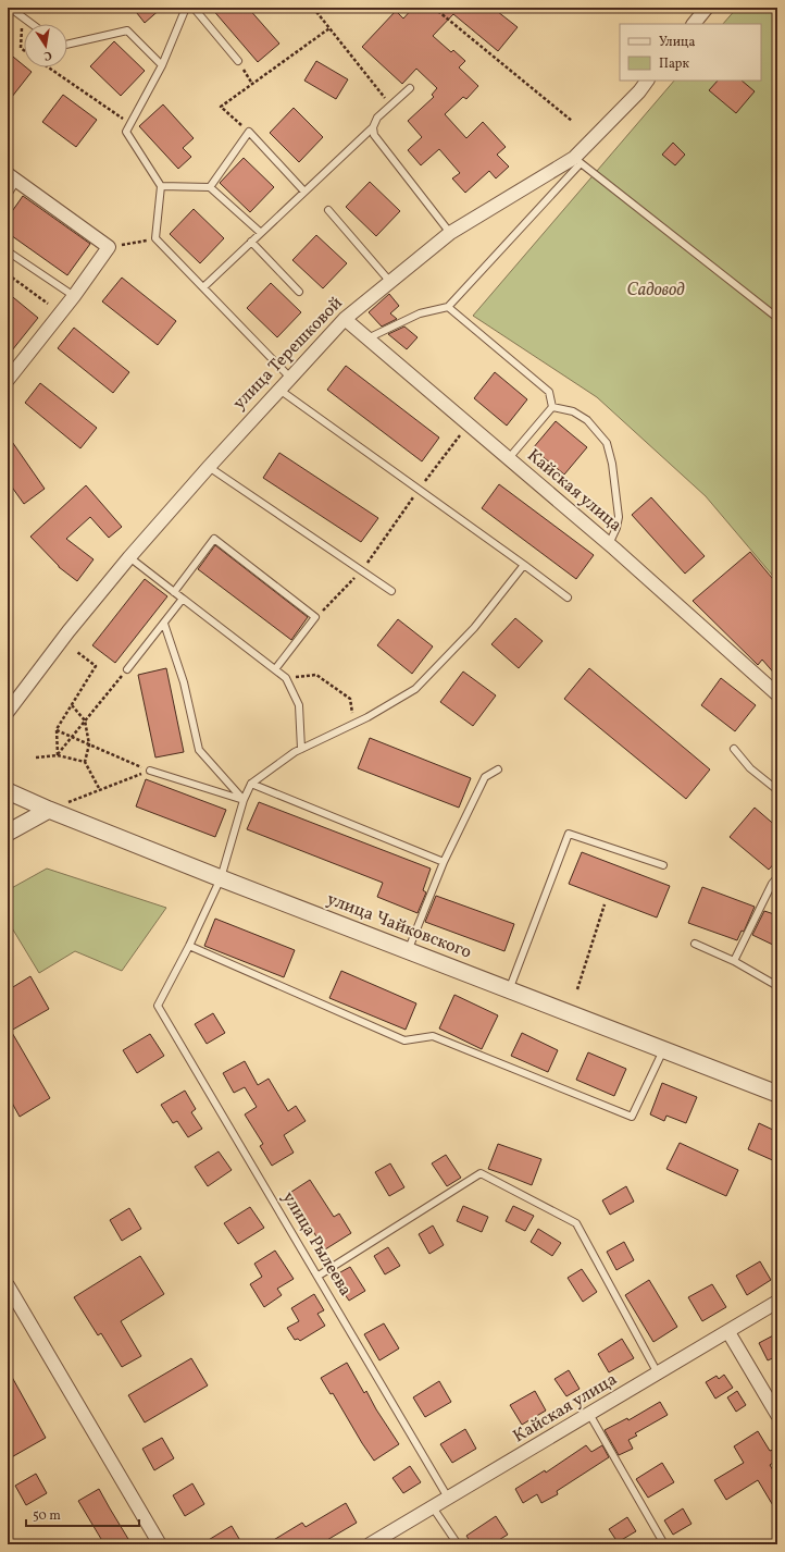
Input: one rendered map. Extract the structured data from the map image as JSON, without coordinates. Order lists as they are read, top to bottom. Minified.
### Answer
{"streets":{"street":["улица Терешковой","Кайская улица","улица Чайковского"],"lane":["улица Рылеева"]},"crossings":[["улица Терешковой","Кайская улица"],["Кайская улица","улица Рылеева"]],"parks":["Садовод"],"legend":["Улица","Парк"],"scale_bar":"50 m","north":"bottom"}
